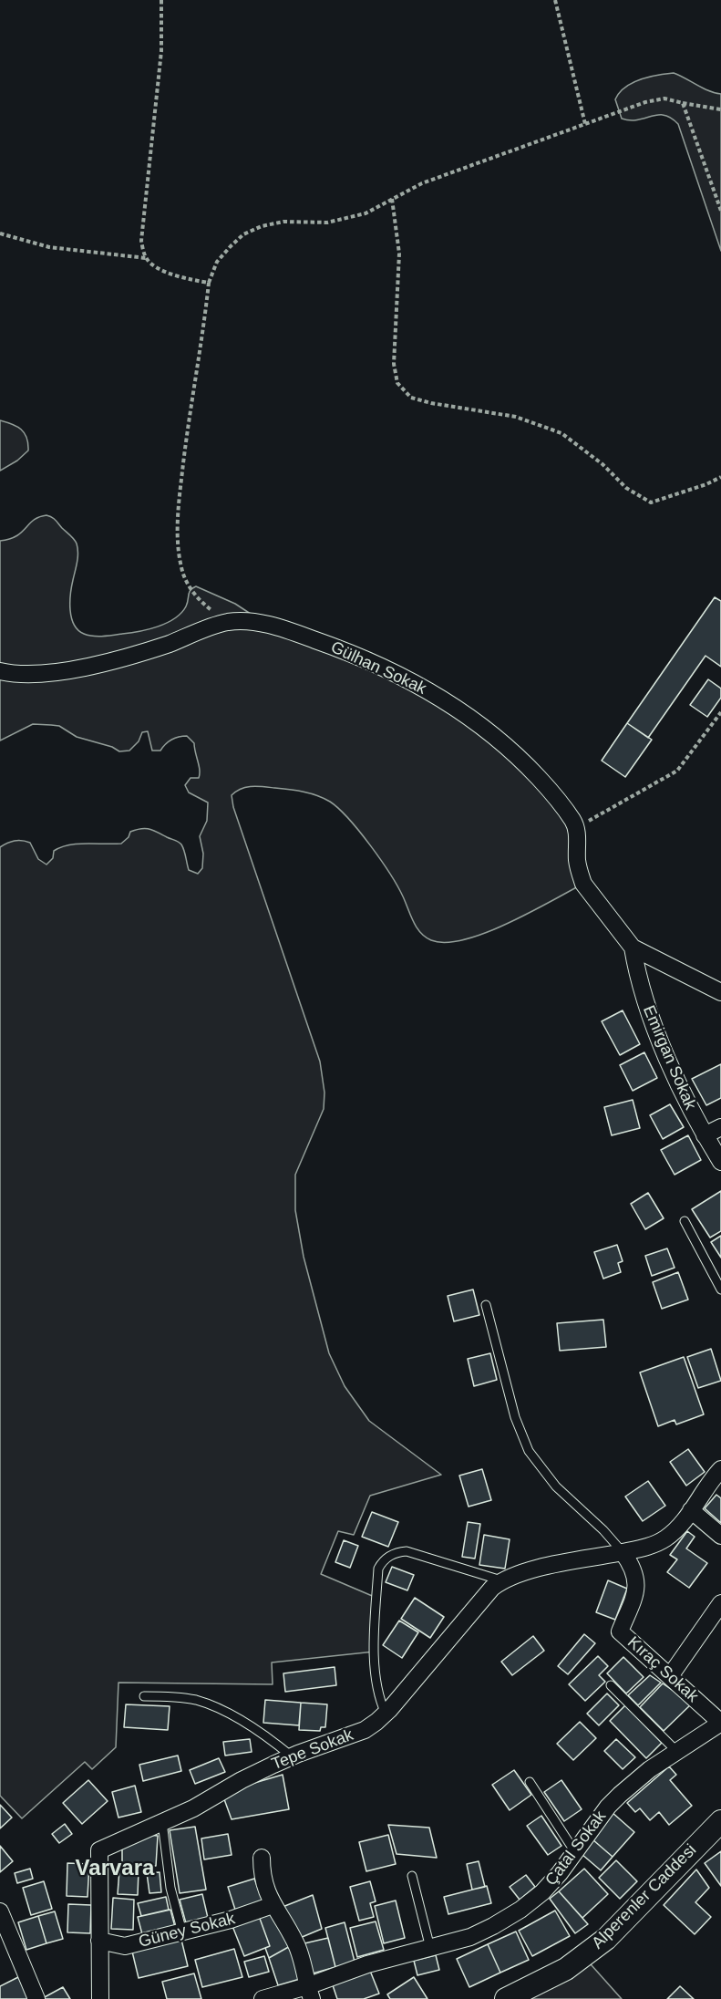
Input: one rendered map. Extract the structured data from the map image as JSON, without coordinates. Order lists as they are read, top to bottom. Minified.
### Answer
{"streets":{"street":["Gülhan Sokak","Emirgan Sokak","Kıraç Sokak","Tepe Sokak","Çatal Sokak","Alperenler Caddesi","Güney Sokak"]},"crossings":[["Gülhan Sokak","Emirgan Sokak"],["Kıraç Sokak","Tepe Sokak"],["Kıraç Sokak","Çatal Sokak"],["Tepe Sokak","Güney Sokak"]],"districts":["Varvara"]}
